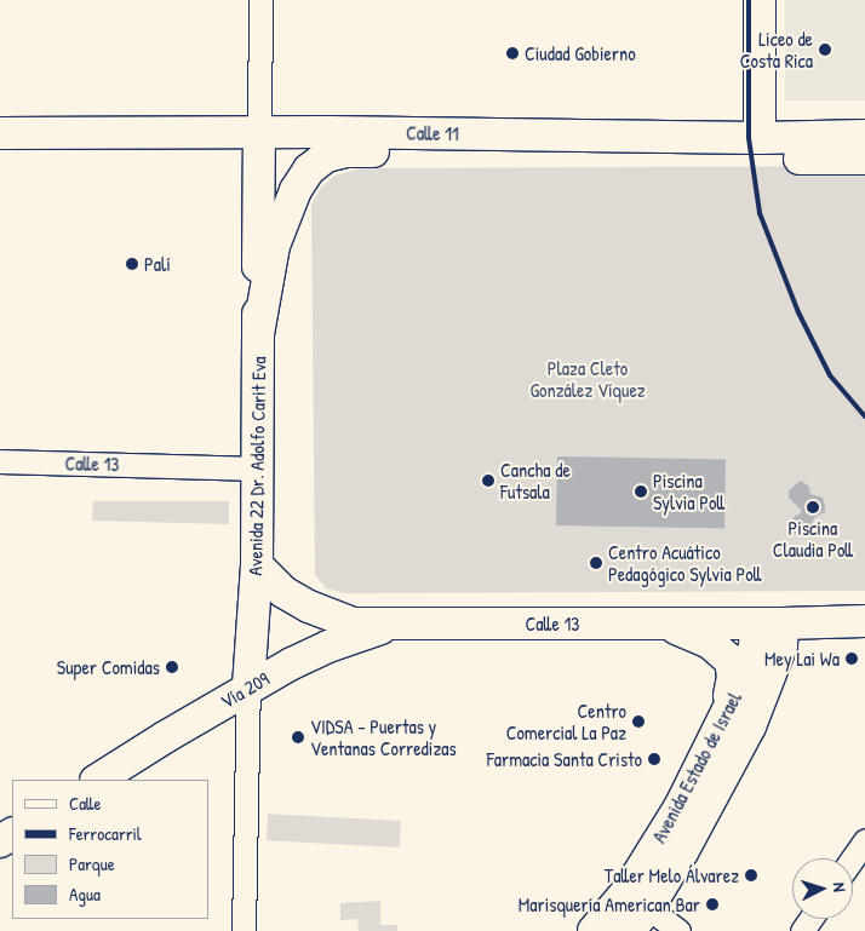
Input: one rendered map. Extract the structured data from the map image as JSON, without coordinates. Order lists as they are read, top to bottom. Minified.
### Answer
{"streets":{"main road":["Calle 11","Calle 13","Avenida 22 Dr. Adolfo Carit Eva","Vía 209","Avenida Estado de Israel"]},"crossings":[["Calle 11","Avenida 22 Dr. Adolfo Carit Eva"],["Calle 13","Avenida 22 Dr. Adolfo Carit Eva"],["Calle 13","Vía 209"],["Calle 13","Avenida Estado de Israel"],["Avenida 22 Dr. Adolfo Carit Eva","Vía 209"]],"parks":["Plaza Cleto González Víquez"],"places":["Liceo de Costa Rica","Ciudad Gobierno","Palí","Cancha de Futsala","Piscina Sylvia Poll","Piscina Claudia Poll","Centro Acuático Pedagógico Sylvia Poll","Mey Lai Wa","Super Comidas","Centro Comercial La Paz","VIDSA - Puertas y Ventanas Corredizas","Farmacia Santa Cristo","Taller Melo Álvarez","Marisquería American Bar"],"legend":["Calle","Ferrocarril","Parque","Agua"],"north":"right"}
